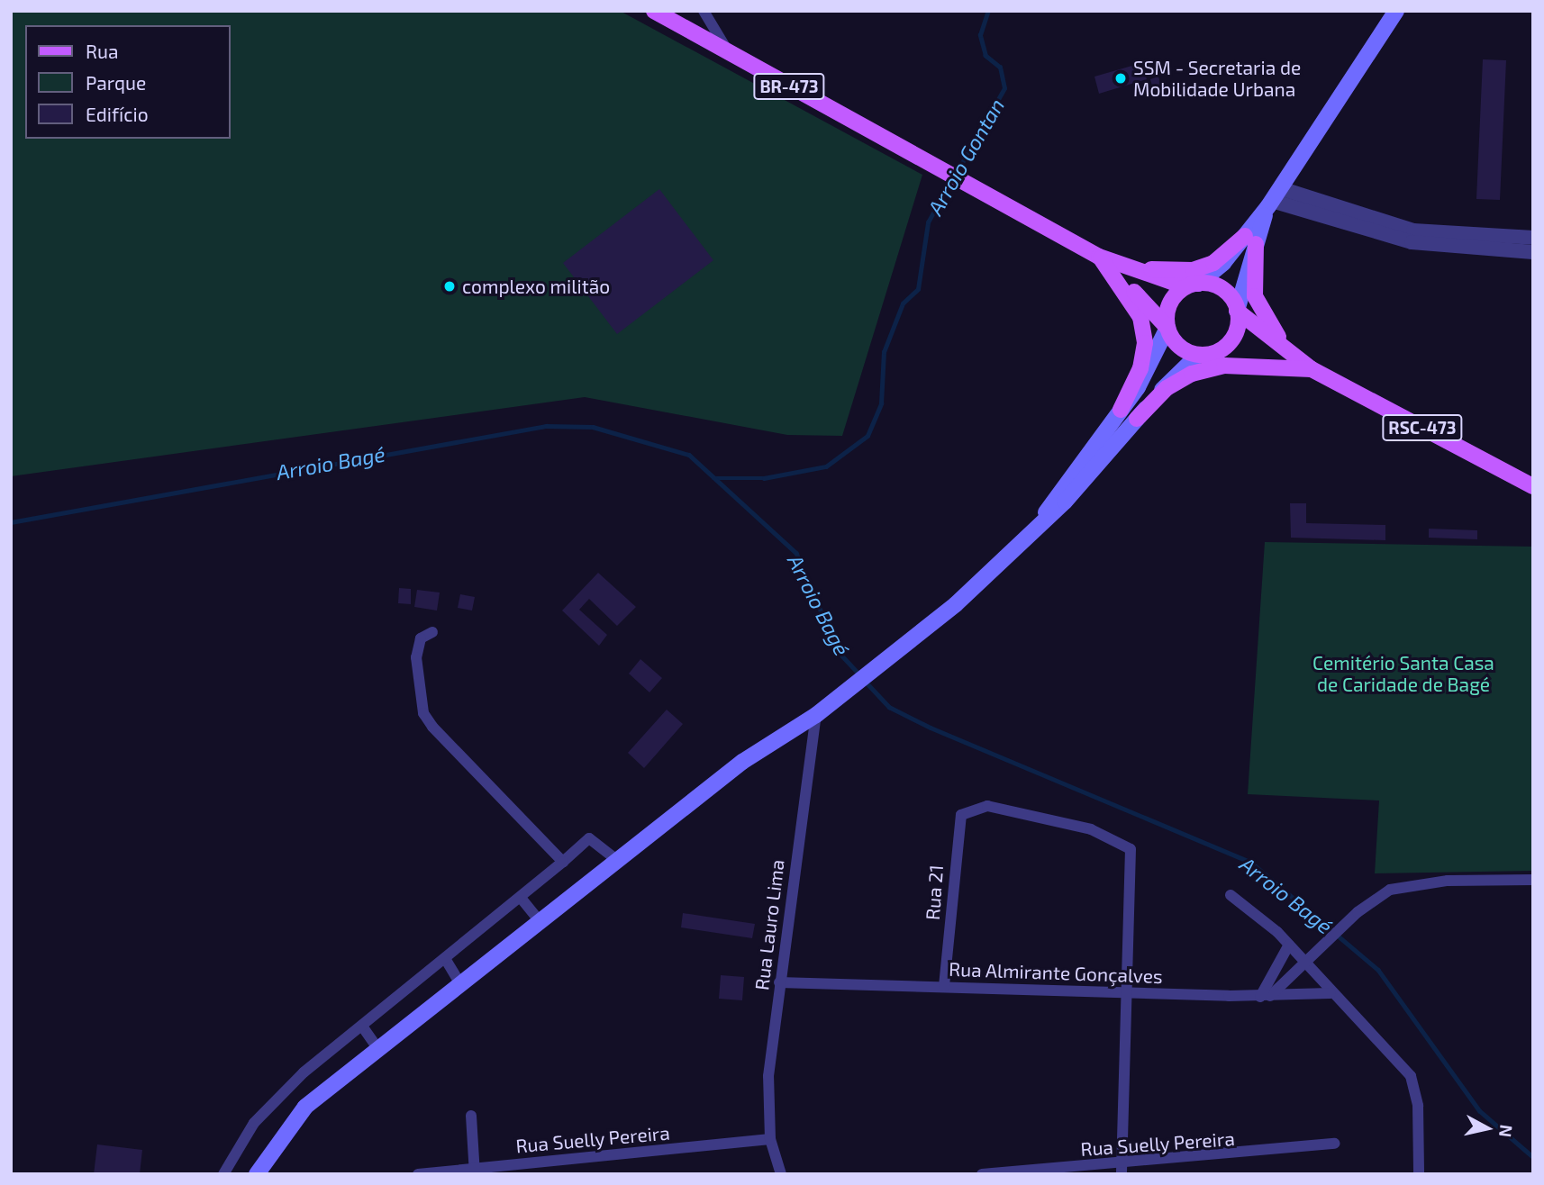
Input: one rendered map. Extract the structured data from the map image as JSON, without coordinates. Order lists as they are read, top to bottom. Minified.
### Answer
{"streets":{"main road":["BR-473","RSC-473"],"street":["Rua 21","Rua Lauro Lima","Rua Almirante Gonçalves","Rua Suelly Pereira"]},"crossings":[["Rua 21","Rua Almirante Gonçalves"],["Rua Lauro Lima","Rua Almirante Gonçalves"],["Rua Lauro Lima","Rua Suelly Pereira"]],"water":["Arroio Gontan","Arroio Bagé"],"parks":["Cemitério Santa Casa de Caridade de Bagé"],"places":["SSM - Secretaria de Mobilidade Urbana","complexo militão"],"legend":["Rua","Parque","Edifício"],"north":"right"}
